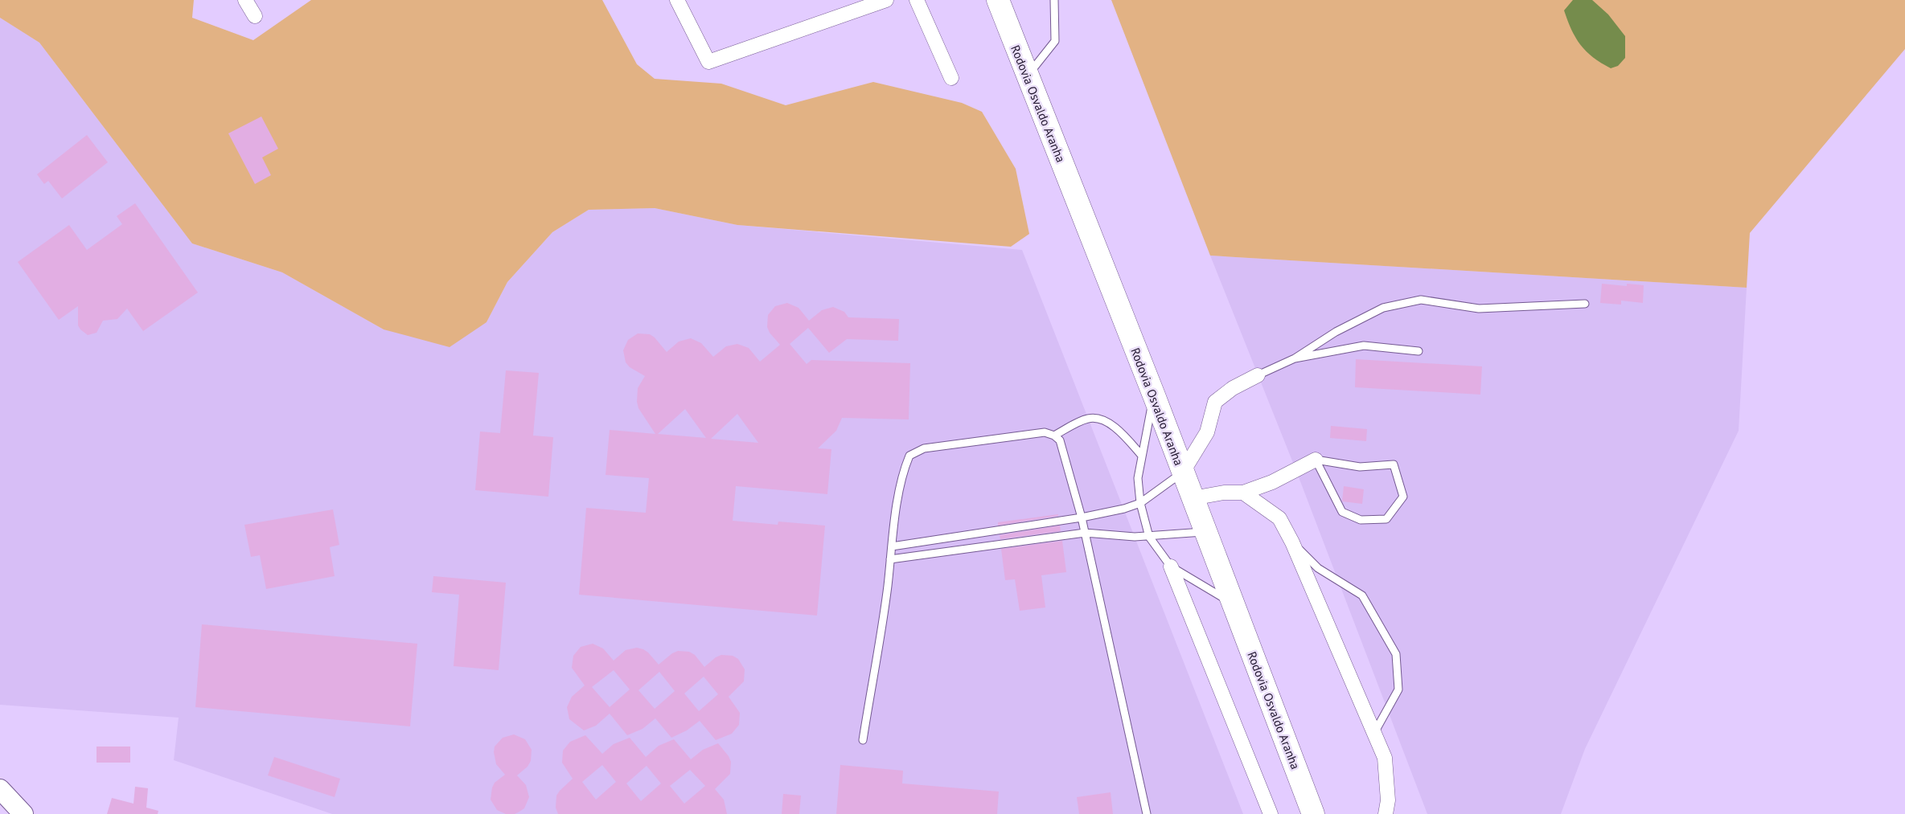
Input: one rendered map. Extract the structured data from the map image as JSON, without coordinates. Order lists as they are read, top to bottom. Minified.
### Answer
{"streets":{"highway":["Rodovia Osvaldo Aranha"]}}
